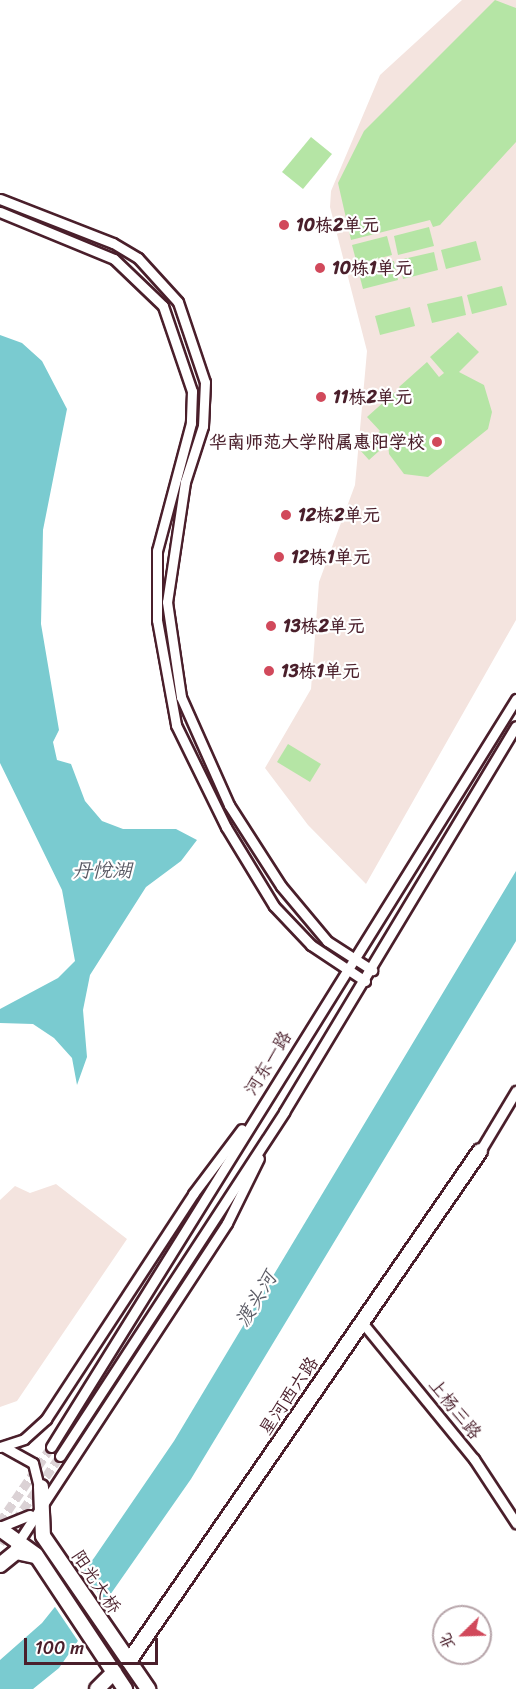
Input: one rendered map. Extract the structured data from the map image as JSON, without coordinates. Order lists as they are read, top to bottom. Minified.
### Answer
{"streets":{"street":["河东一路","星河西六路","上杨三路","阳光大桥"]},"crossings":[["星河西六路","上杨三路"],["星河西六路","阳光大桥"]],"water":["丹悦湖","渡头河"],"places":["10栋2单元","10栋1单元","11栋2单元","华南师范大学附属惠阳学校","12栋2单元","12栋1单元","13栋2单元","13栋1单元"],"scale_bar":"100 m","north":"bottom left"}
